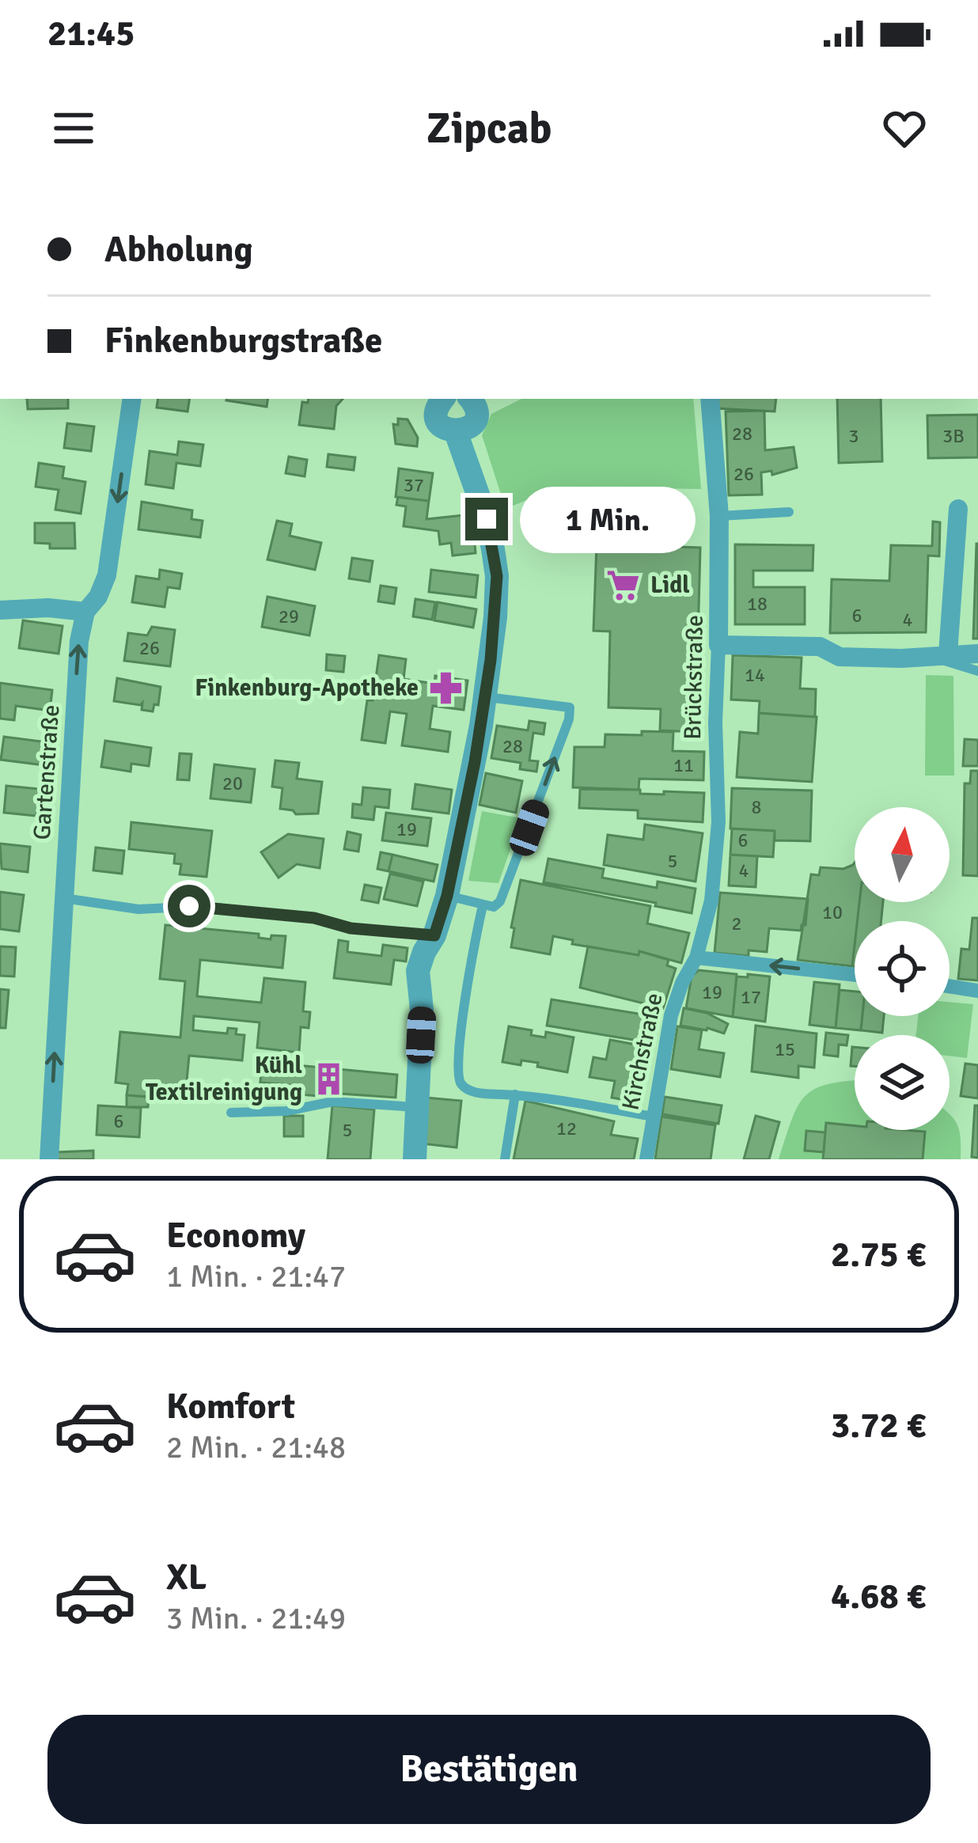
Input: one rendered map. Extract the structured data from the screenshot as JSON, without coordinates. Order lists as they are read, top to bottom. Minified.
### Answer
{"streets":{"street":["Brückstraße","Gartenstraße","Kirchstraße"]},"crossings":[["Brückstraße","Kirchstraße"]],"places":{"supermarket":["Lidl"],"pharmacy":["Finkenburg-Apotheke"],"building":["Kühl Textilreinigung"]},"house_numbers":["28","3","3B","26","37","18","6","29","4","26","14","28","11","20","8","19","6","5","4","10","2","19","17","15","6","12","5"],"north":"top","page":{"status":"21:45","header":"Zipcab","banner":["Abholung","Finkenburgstraße"],"bubble":"1 Min.","list":[{"name":"Economy","note":"1 Min. · 21:47","value":"2.75 €"},{"name":"Komfort","note":"2 Min. · 21:48","value":"3.72 €"},{"name":"XL","note":"3 Min. · 21:49","value":"4.68 €"}],"buttons":"Bestätigen"}}
